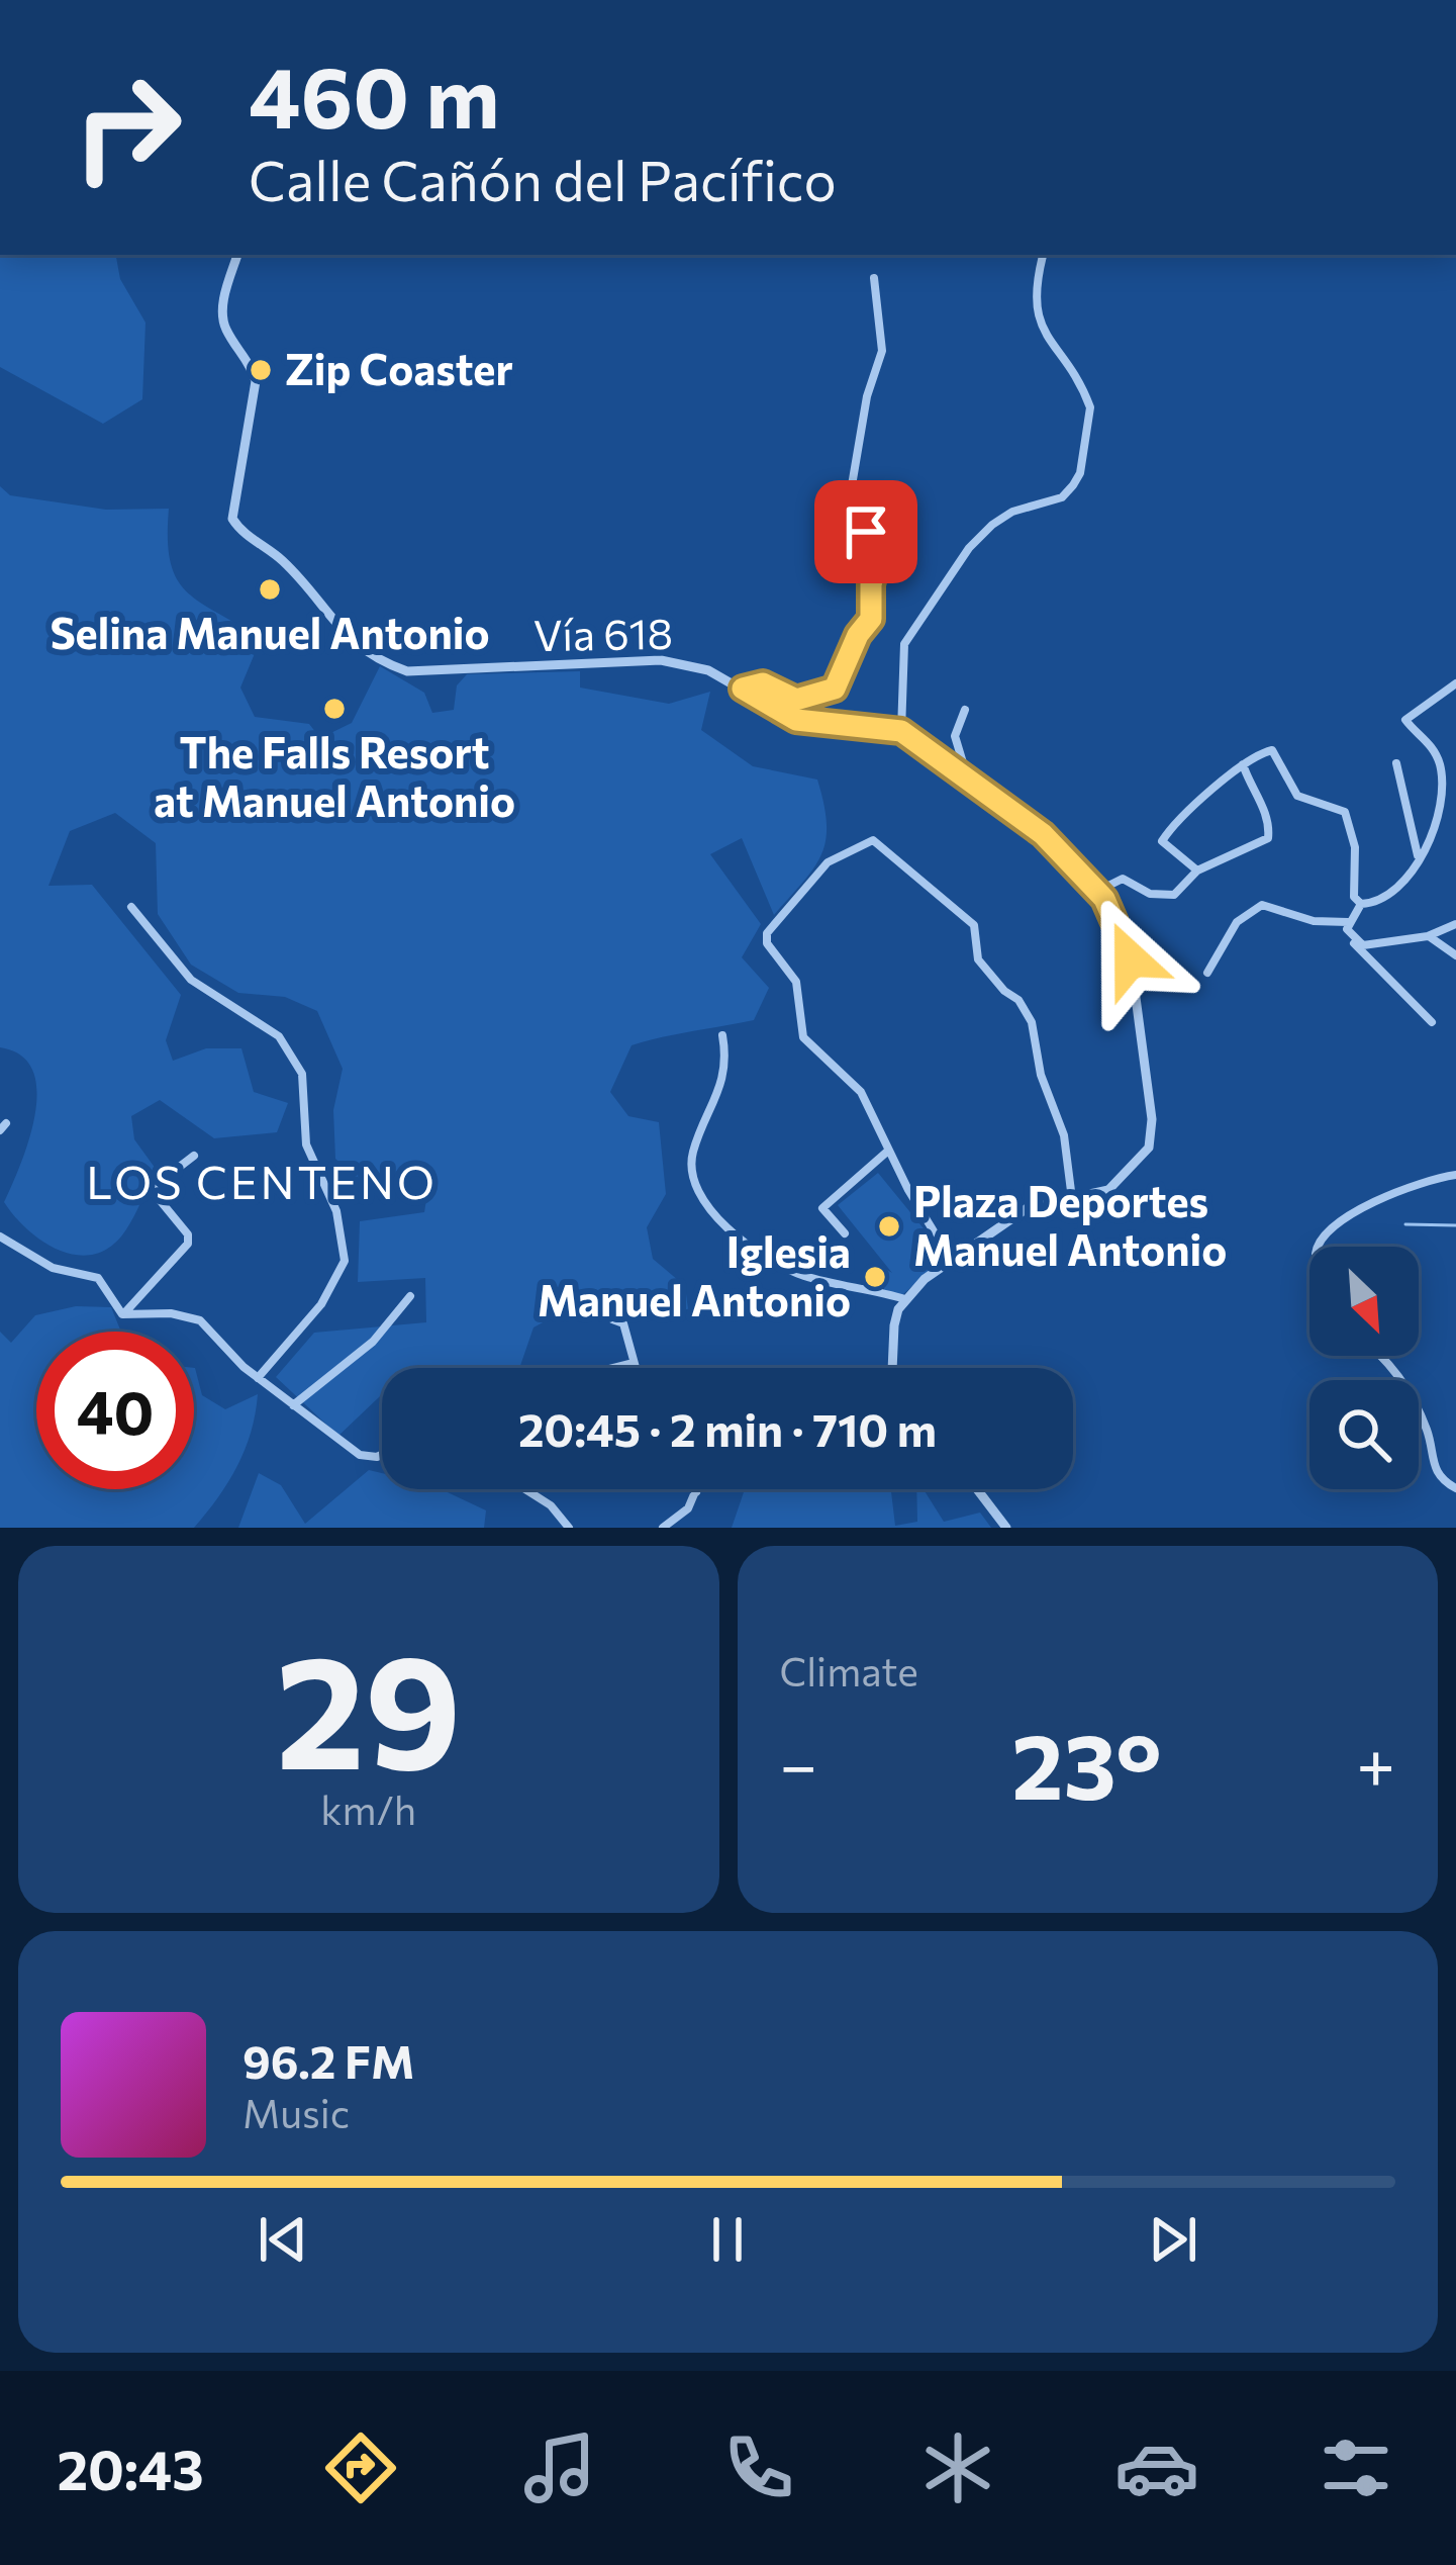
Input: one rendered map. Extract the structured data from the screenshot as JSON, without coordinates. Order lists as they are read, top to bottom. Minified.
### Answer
{"streets":{"street":["Vía 618"]},"districts":["LOS CENTENO"],"places":["Zip Coaster","Selina Manuel Antonio","The Falls Resort at Manuel Antonio","Plaza Deportes Manuel Antonio","Iglesia Manuel Antonio"],"north":"bottom right","page":{"turn":["460 m","Calle Cañón del Pacífico"],"limit":"40","trip":"20:45 · 2 min · 710 m","tile":[["29","km/h"],"Climate"],"heat":["−","23°","+"],"song":["96.2 FM","Music"],"tabs":"20:43"}}
